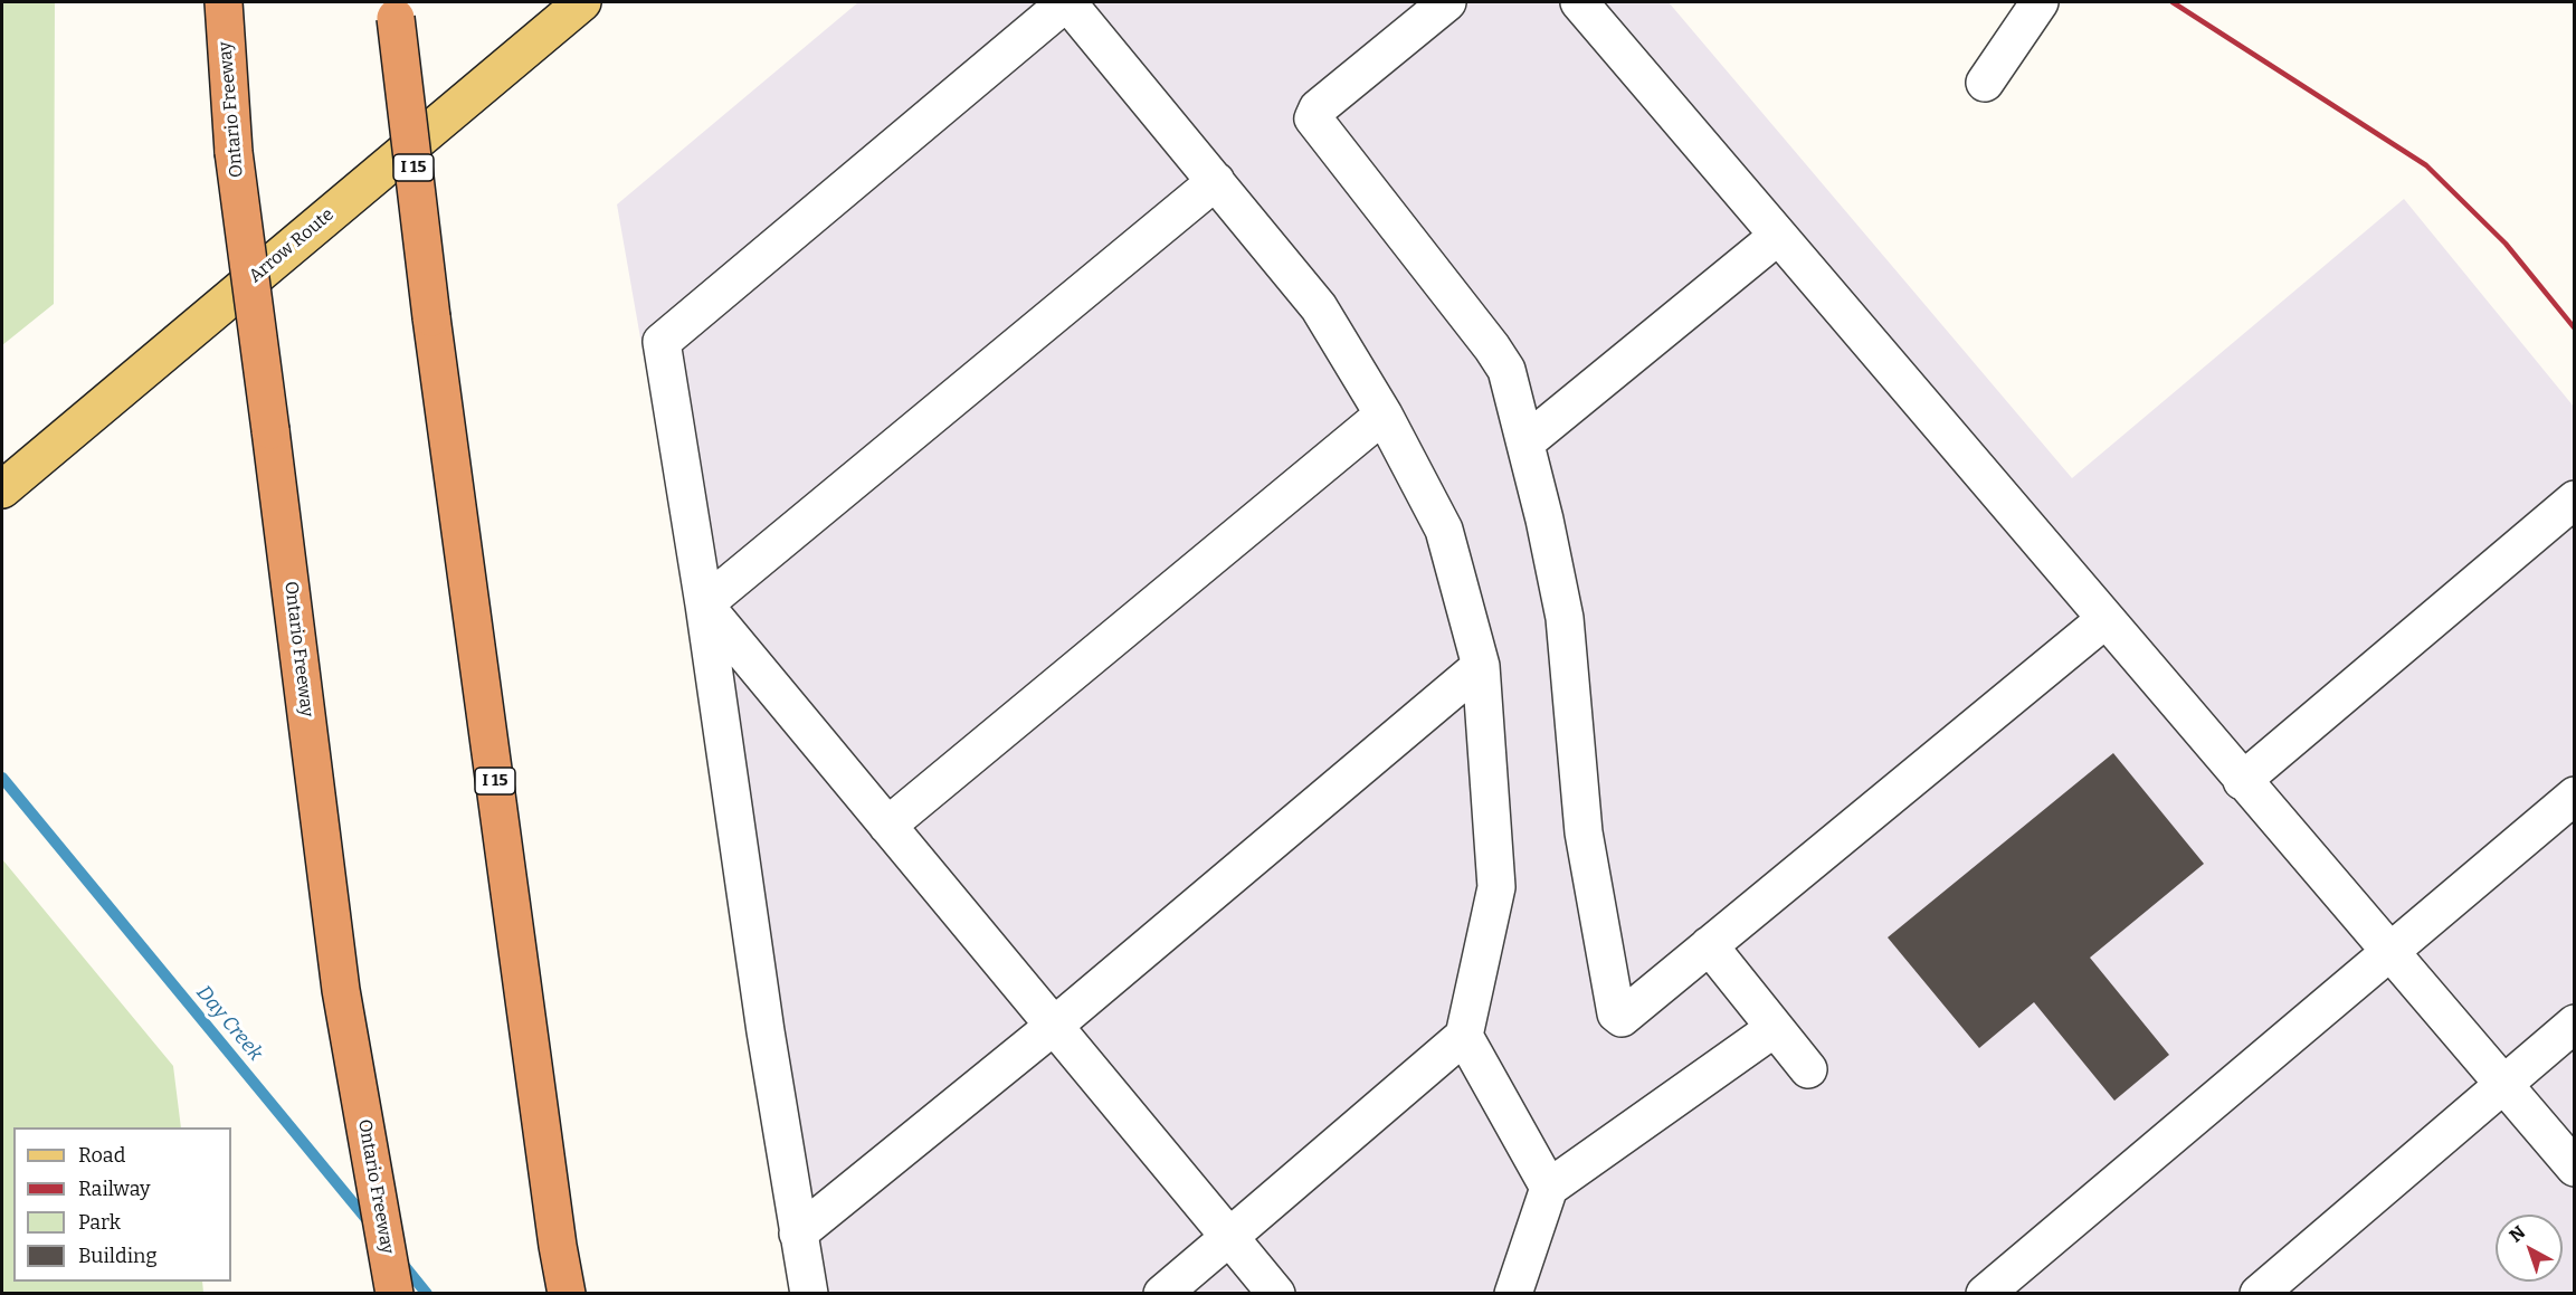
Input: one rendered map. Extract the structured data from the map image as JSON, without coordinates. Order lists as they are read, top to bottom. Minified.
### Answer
{"streets":{"highway":["Ontario Freeway","I 15"],"main road":["Arrow Route"]},"water":["Day Creek"],"legend":["Road","Railway","Park","Building"],"north":"top left"}
